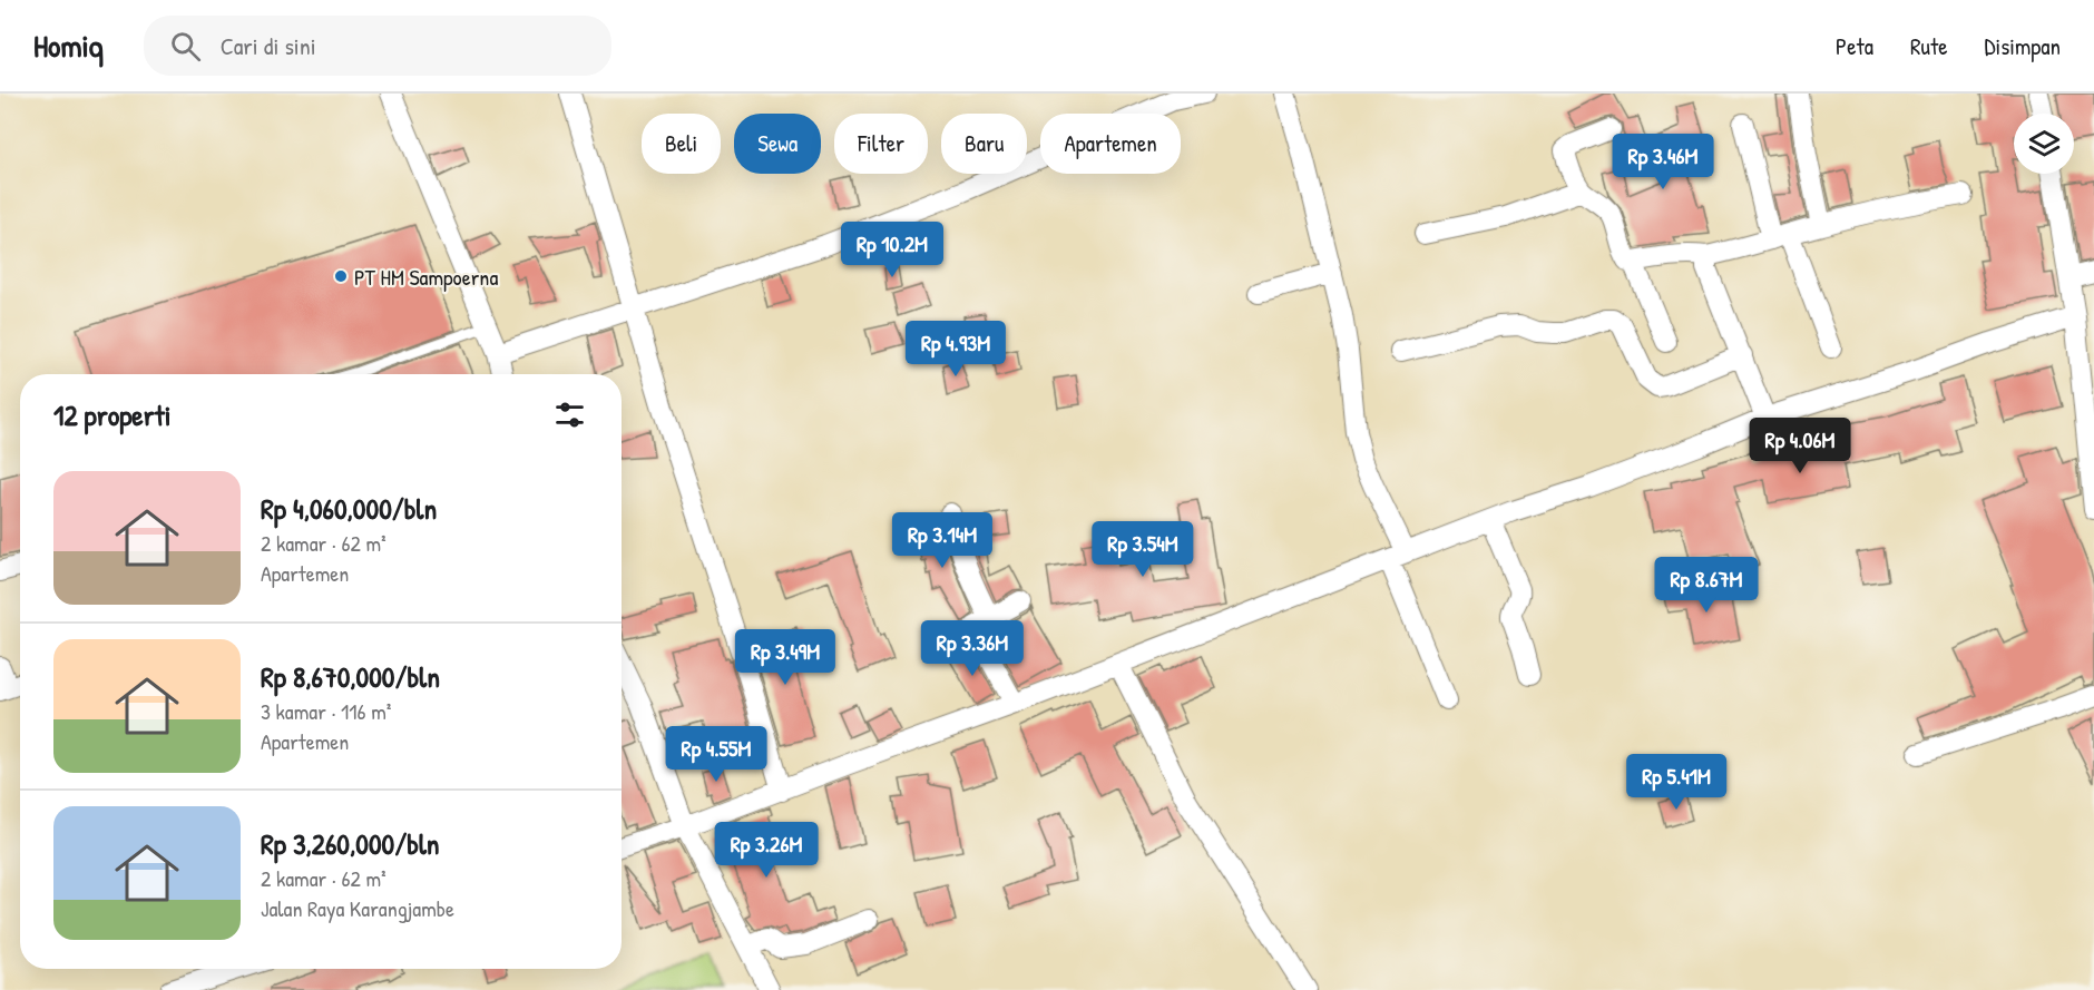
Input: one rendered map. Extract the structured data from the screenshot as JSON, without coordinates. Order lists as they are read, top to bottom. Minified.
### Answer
{"places":["PT HM Sampoerna"],"page":{"header":"Homiq","search":"Cari di sini","nav":["Peta","Rute","Disimpan"],"chip":["Beli","Sewa","Filter","Baru","Apartemen"],"price":["Rp 3.46M","Rp 10.2M","Rp 4.93M","Rp 4.06M","Rp 3.14M","Rp 3.54M","Rp 8.67M","Rp 3.36M","Rp 3.49M","Rp 4.55M","Rp 5.41M","Rp 3.26M"],"heading":"12 properti","list":[{"name":"Rp 4,060,000/bln","note":"2 kamar · 62 m² · Apartemen"},{"name":"Rp 8,670,000/bln","note":"3 kamar · 116 m² · Apartemen"},{"name":"Rp 3,260,000/bln","note":"2 kamar · 62 m² · Jalan Raya Karangjambe"}]}}
